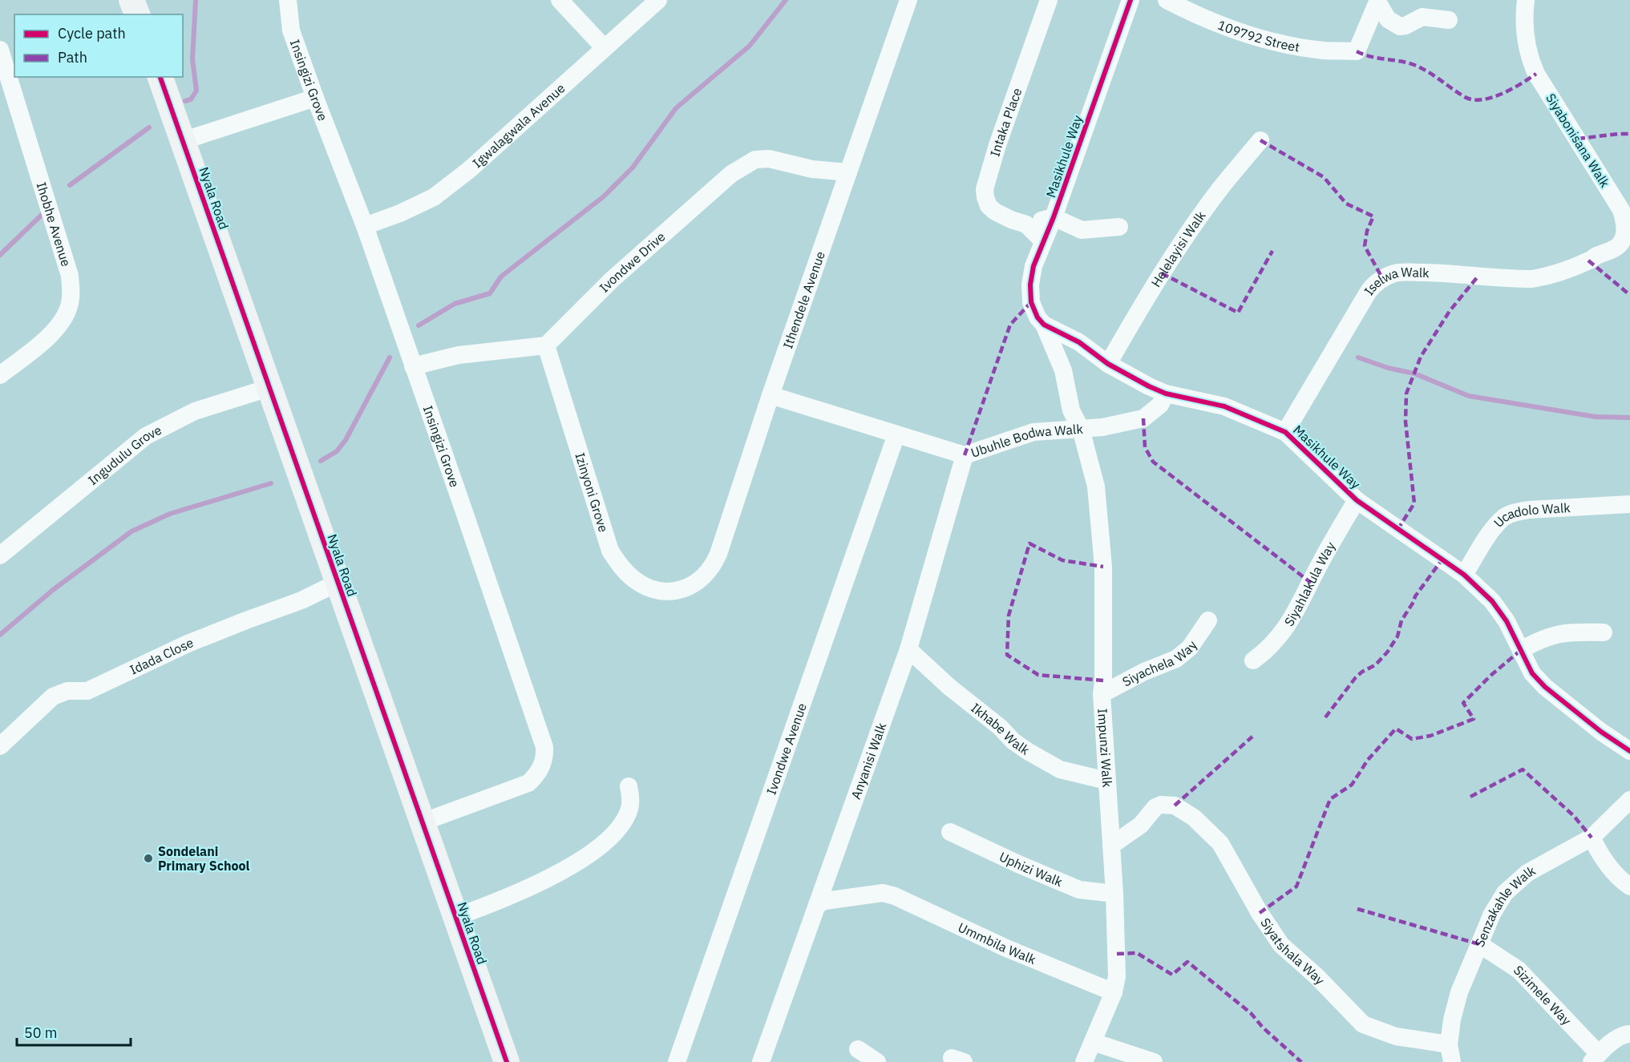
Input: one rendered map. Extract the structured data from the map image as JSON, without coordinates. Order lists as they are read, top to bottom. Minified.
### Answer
{"streets":{"street":["109792 Street","Insingizi Grove","Intaka Place","Igwalagwala Avenue","Siyabonisana Walk","Masikhule Way","Nyala Road","Ihobhe Avenue","Helelayisi Walk","Ivondwe Drive","Iselwa Walk","Ithendele Avenue","Ubuhle Bodwa Walk","Ingudulu Grove","Izinyoni Grove","Ucadolo Walk","Siyahlakula Way","Idada Close","Siyachela Way","Ikhabe Walk","Impunzi Walk","Ivondwe Avenue","Anyanisi Walk","Uphizi Walk","Senzakahle Walk","Ummbila Walk","Siyatshala Way","Sizimele Way"]},"crossings":[["Insingizi Grove","Igwalagwala Avenue"],["Insingizi Grove","Nyala Road"],["Intaka Place","Masikhule Way"],["Siyabonisana Walk","Iselwa Walk"],["Masikhule Way","Helelayisi Walk"],["Masikhule Way","Iselwa Walk"],["Masikhule Way","Ubuhle Bodwa Walk"],["Masikhule Way","Ucadolo Walk"],["Masikhule Way","Siyahlakula Way"],["Masikhule Way","Impunzi Walk"],["Nyala Road","Ingudulu Grove"],["Nyala Road","Idada Close"],["Ivondwe Drive","Ithendele Avenue"],["Ivondwe Drive","Izinyoni Grove"],["Ithendele Avenue","Ubuhle Bodwa Walk"],["Ithendele Avenue","Izinyoni Grove"],["Ubuhle Bodwa Walk","Impunzi Walk"],["Ubuhle Bodwa Walk","Ivondwe Avenue"],["Ubuhle Bodwa Walk","Anyanisi Walk"],["Siyachela Way","Impunzi Walk"],["Ikhabe Walk","Impunzi Walk"],["Ikhabe Walk","Anyanisi Walk"],["Impunzi Walk","Uphizi Walk"],["Impunzi Walk","Ummbila Walk"],["Impunzi Walk","Siyatshala Way"],["Anyanisi Walk","Ummbila Walk"],["Senzakahle Walk","Siyatshala Way"],["Senzakahle Walk","Sizimele Way"]],"places":["Sondelani Primary School"],"legend":["Cycle path","Path"],"scale_bar":"50 m"}
